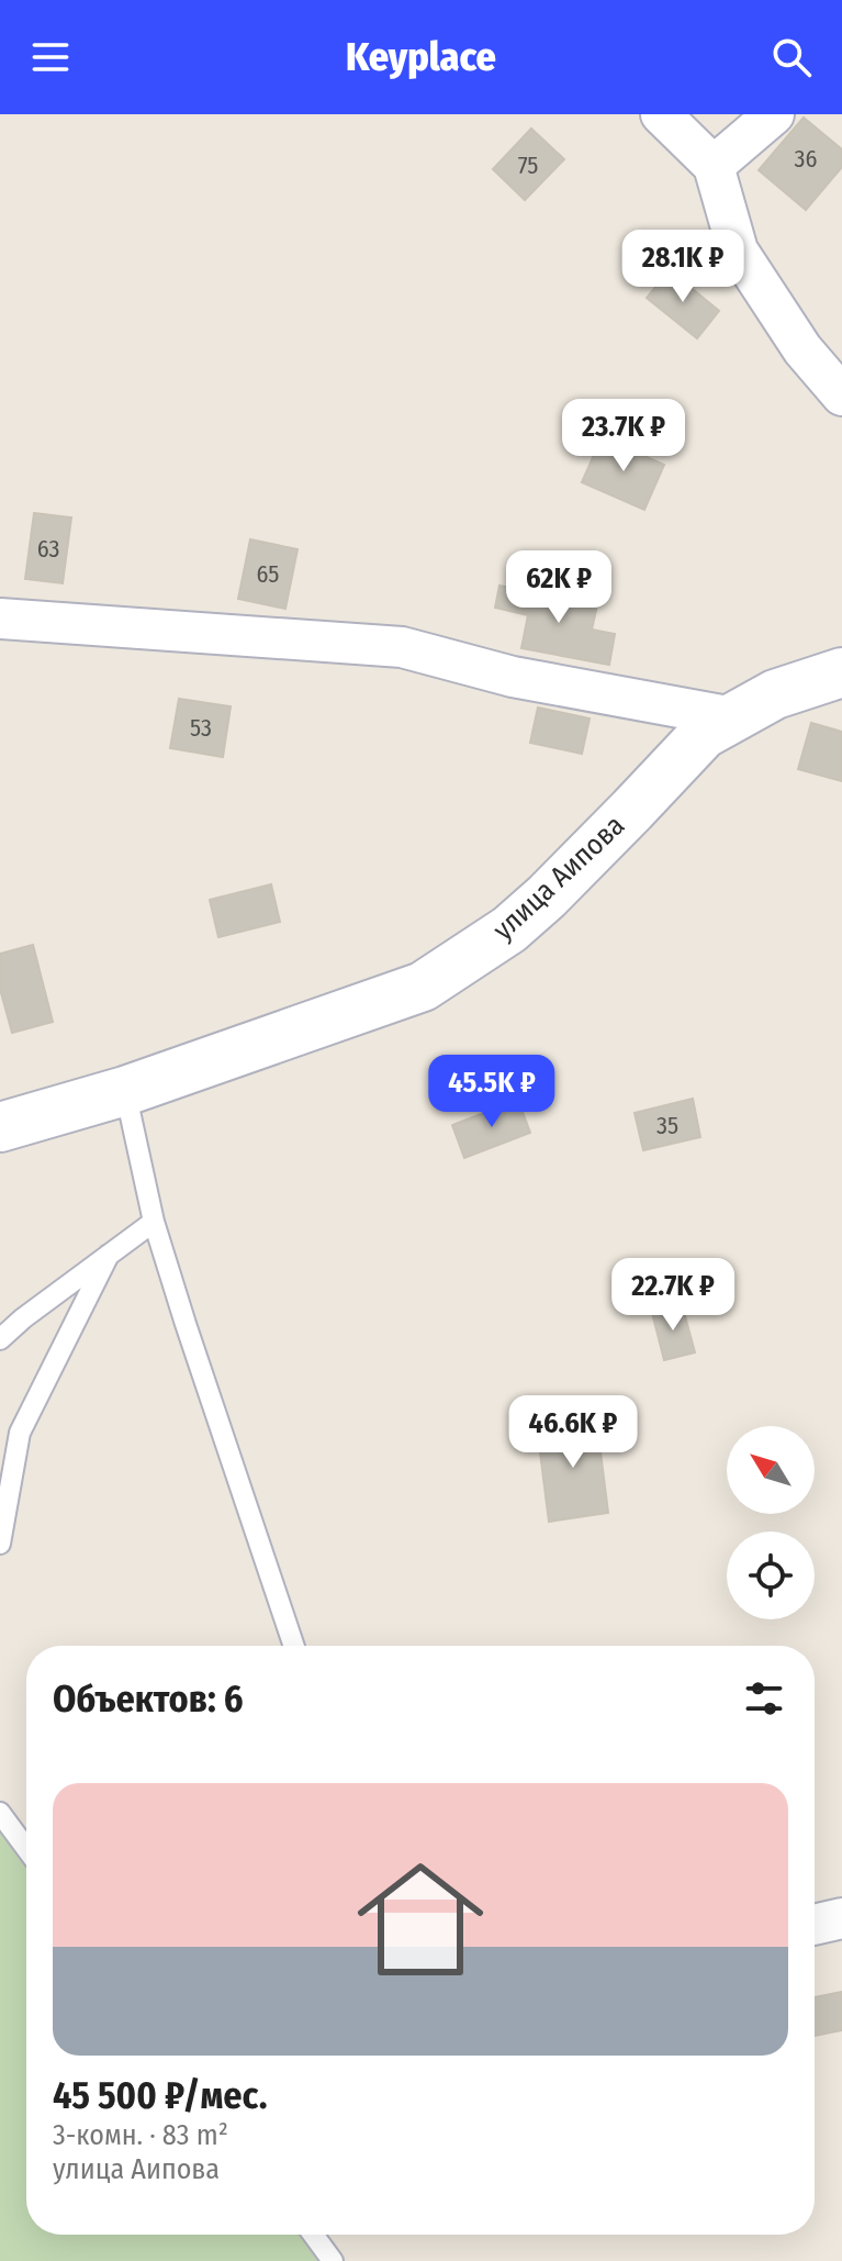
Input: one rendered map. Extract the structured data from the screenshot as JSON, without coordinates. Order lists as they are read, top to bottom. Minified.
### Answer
{"streets":{"street":["улица Аипова"]},"house_numbers":["36","75","63","65","53","35"],"north":"top left","page":{"header":"Keyplace","price":["28.1K ₽","23.7K ₽","62K ₽","45.5K ₽","22.7K ₽","46.6K ₽"],"heading":"Объектов: 6","list":[{"name":"45 500 ₽/мес.","note":"3-комн. · 83 m² · улица Аипова"}]}}
